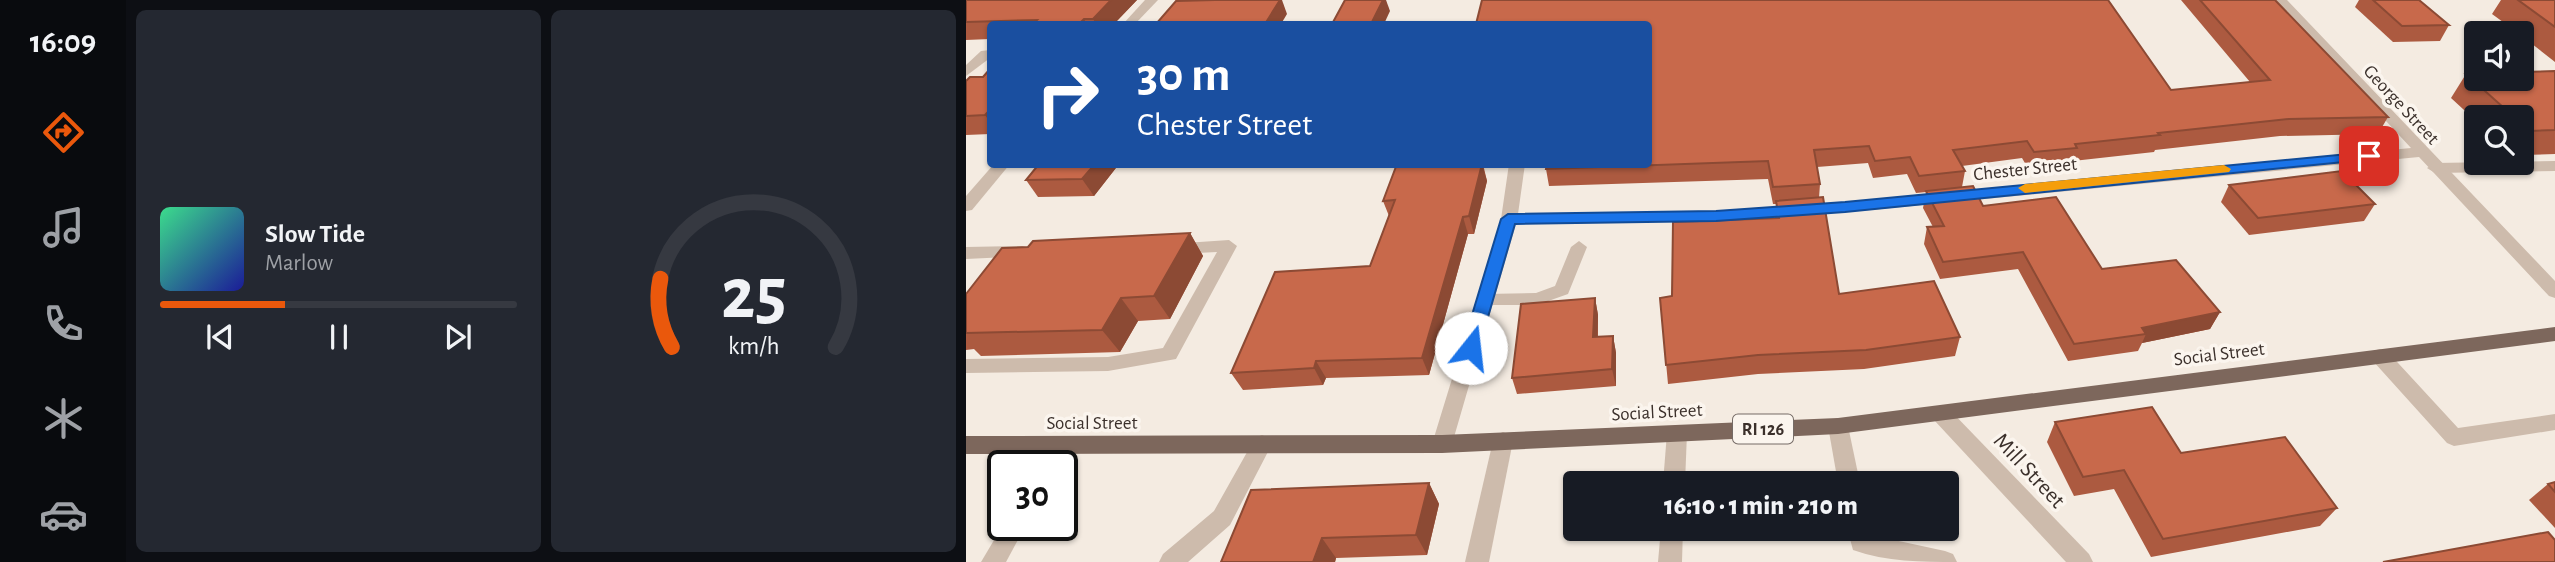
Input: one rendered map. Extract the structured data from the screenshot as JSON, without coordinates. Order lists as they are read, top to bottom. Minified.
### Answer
{"streets":{"main road":["Social Street","RI 126"],"street":["George Street","Chester Street","Mill Street"]},"crossings":[["George Street","Chester Street"],["Social Street","Mill Street"]],"page":{"tabs":"16:09","turn":["30 m","Chester Street"],"song":["Slow Tide","Marlow"],"limit":"30","trip":"16:10 · 1 min · 210 m","gauge":["25","km/h"]}}
